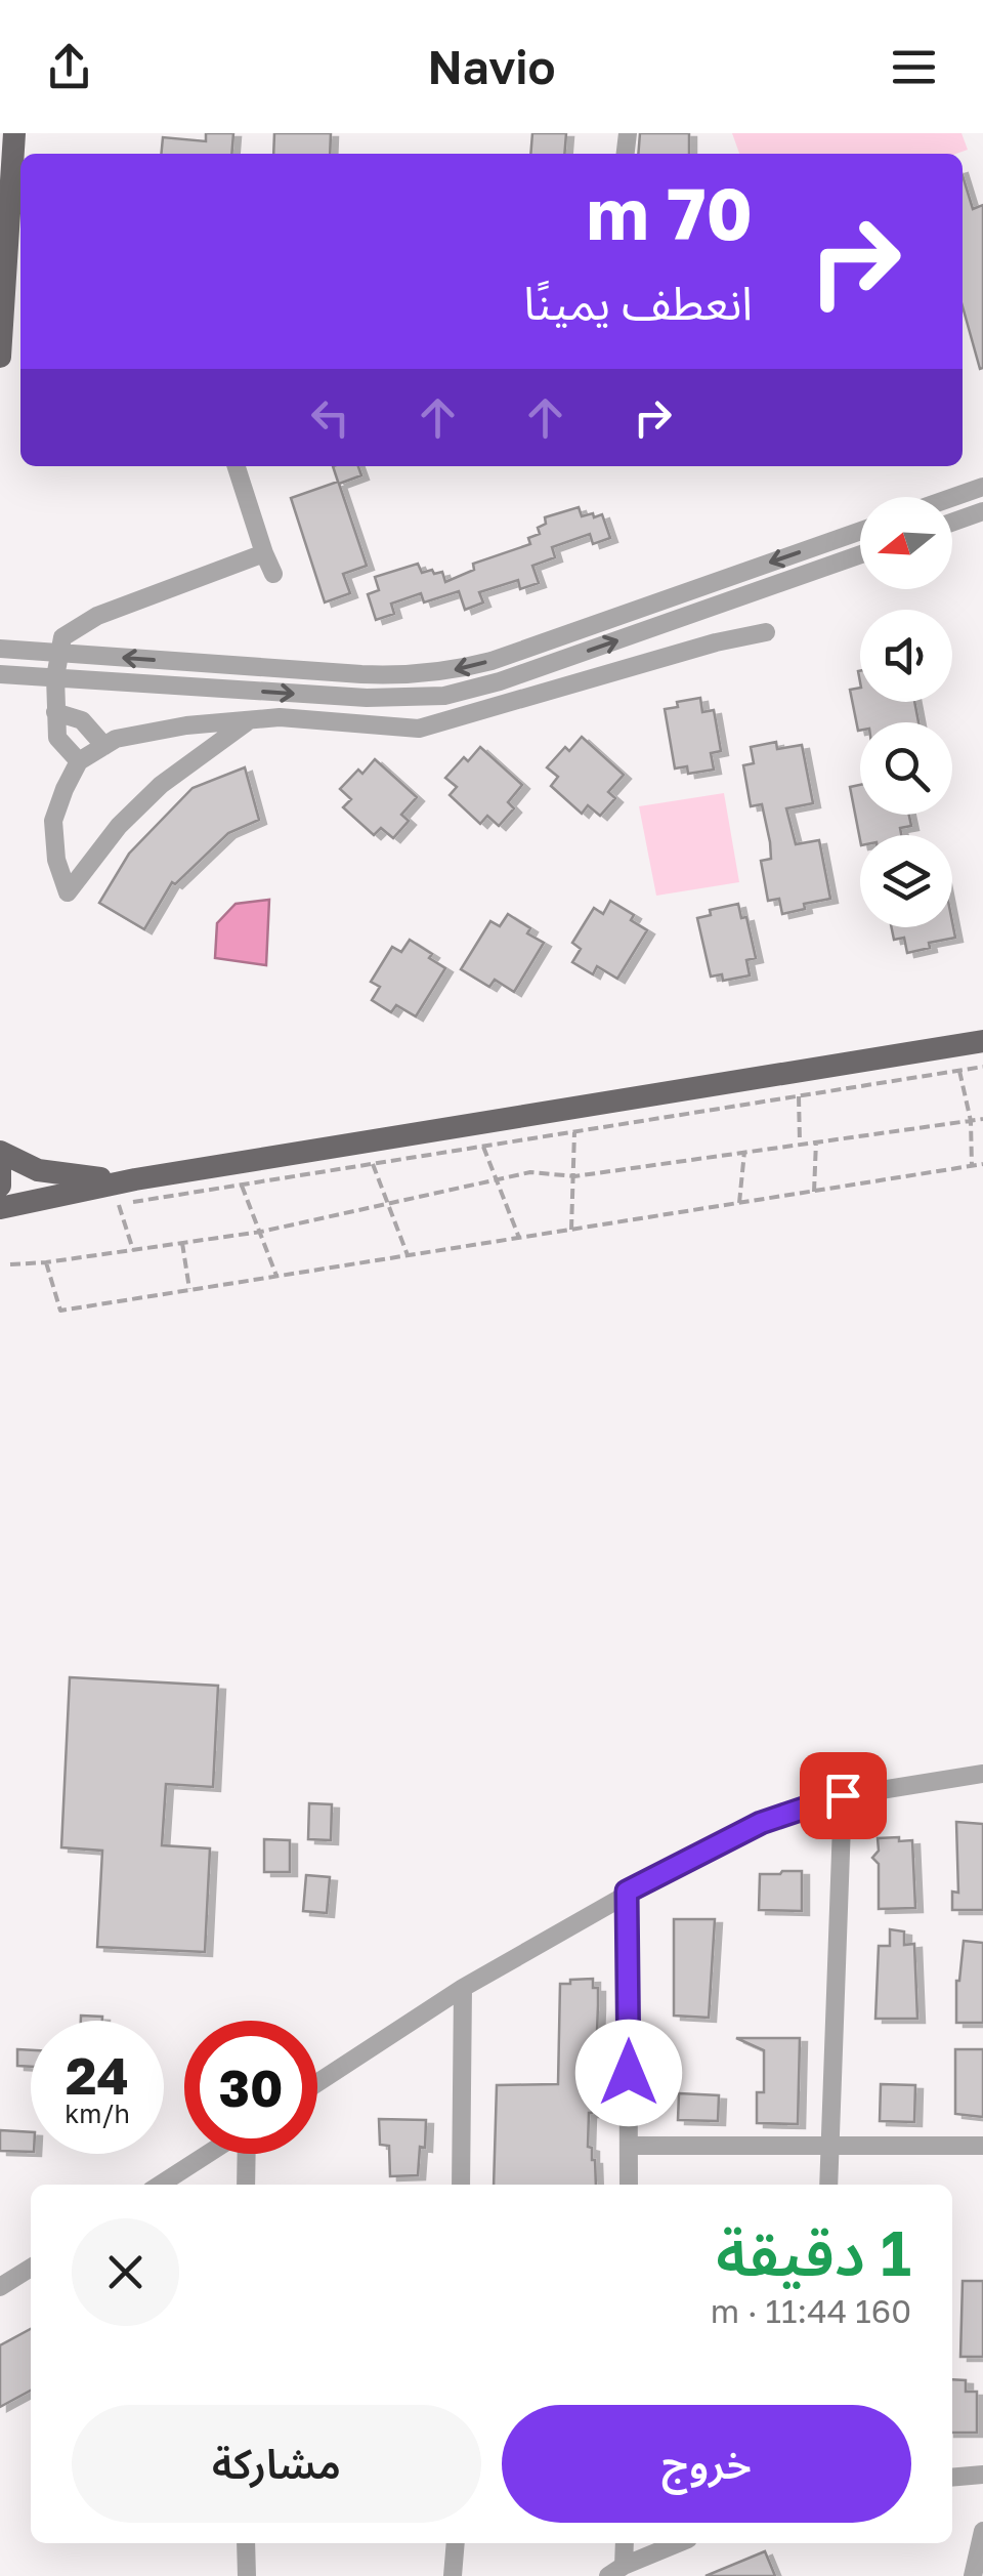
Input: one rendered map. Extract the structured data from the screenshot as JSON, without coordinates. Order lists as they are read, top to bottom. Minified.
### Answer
{"north":"left","page":{"header":"Navio","turn":["70 m","انعطف يمينًا"],"speed":"24 km/h","limit":"30","heading":["1 دقيقة","160 m · 11:44"],"buttons":["خروج","مشاركة"]}}
